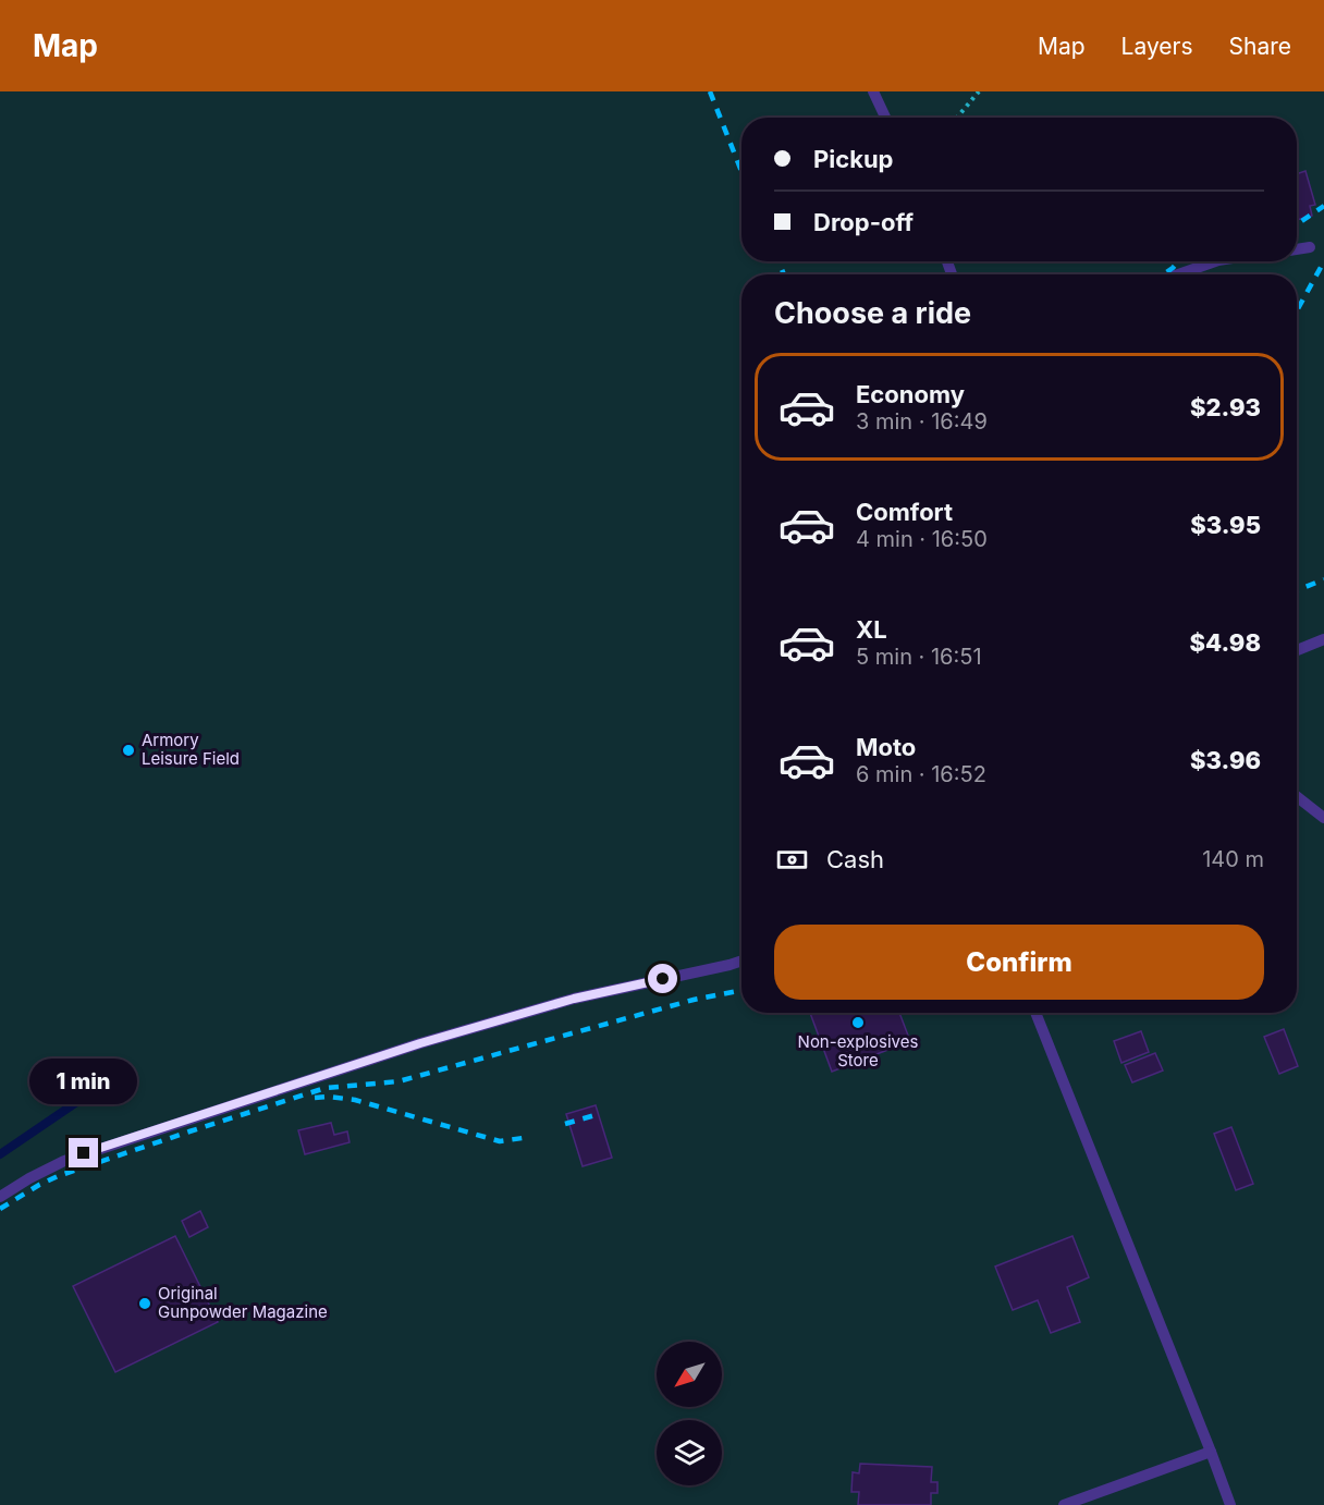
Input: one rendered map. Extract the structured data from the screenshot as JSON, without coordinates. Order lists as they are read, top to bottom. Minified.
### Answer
{"places":["Armory Leisure Field","Non-explosives Store","Original Gunpowder Magazine"],"north":"bottom left","page":{"header":"Map","nav":["Map","Layers","Share"],"banner":["Pickup","Drop-off"],"heading":"Choose a ride","list":[{"name":"Economy","note":"3 min · 16:49","value":"$2.93"},{"name":"Comfort","note":"4 min · 16:50","value":"$3.95"},{"name":"XL","note":"5 min · 16:51","value":"$4.98"},{"name":"Moto","note":"6 min · 16:52","value":"$3.96"}],"pay":["Cash","140 m"],"buttons":"Confirm","bubble":"1 min"}}
